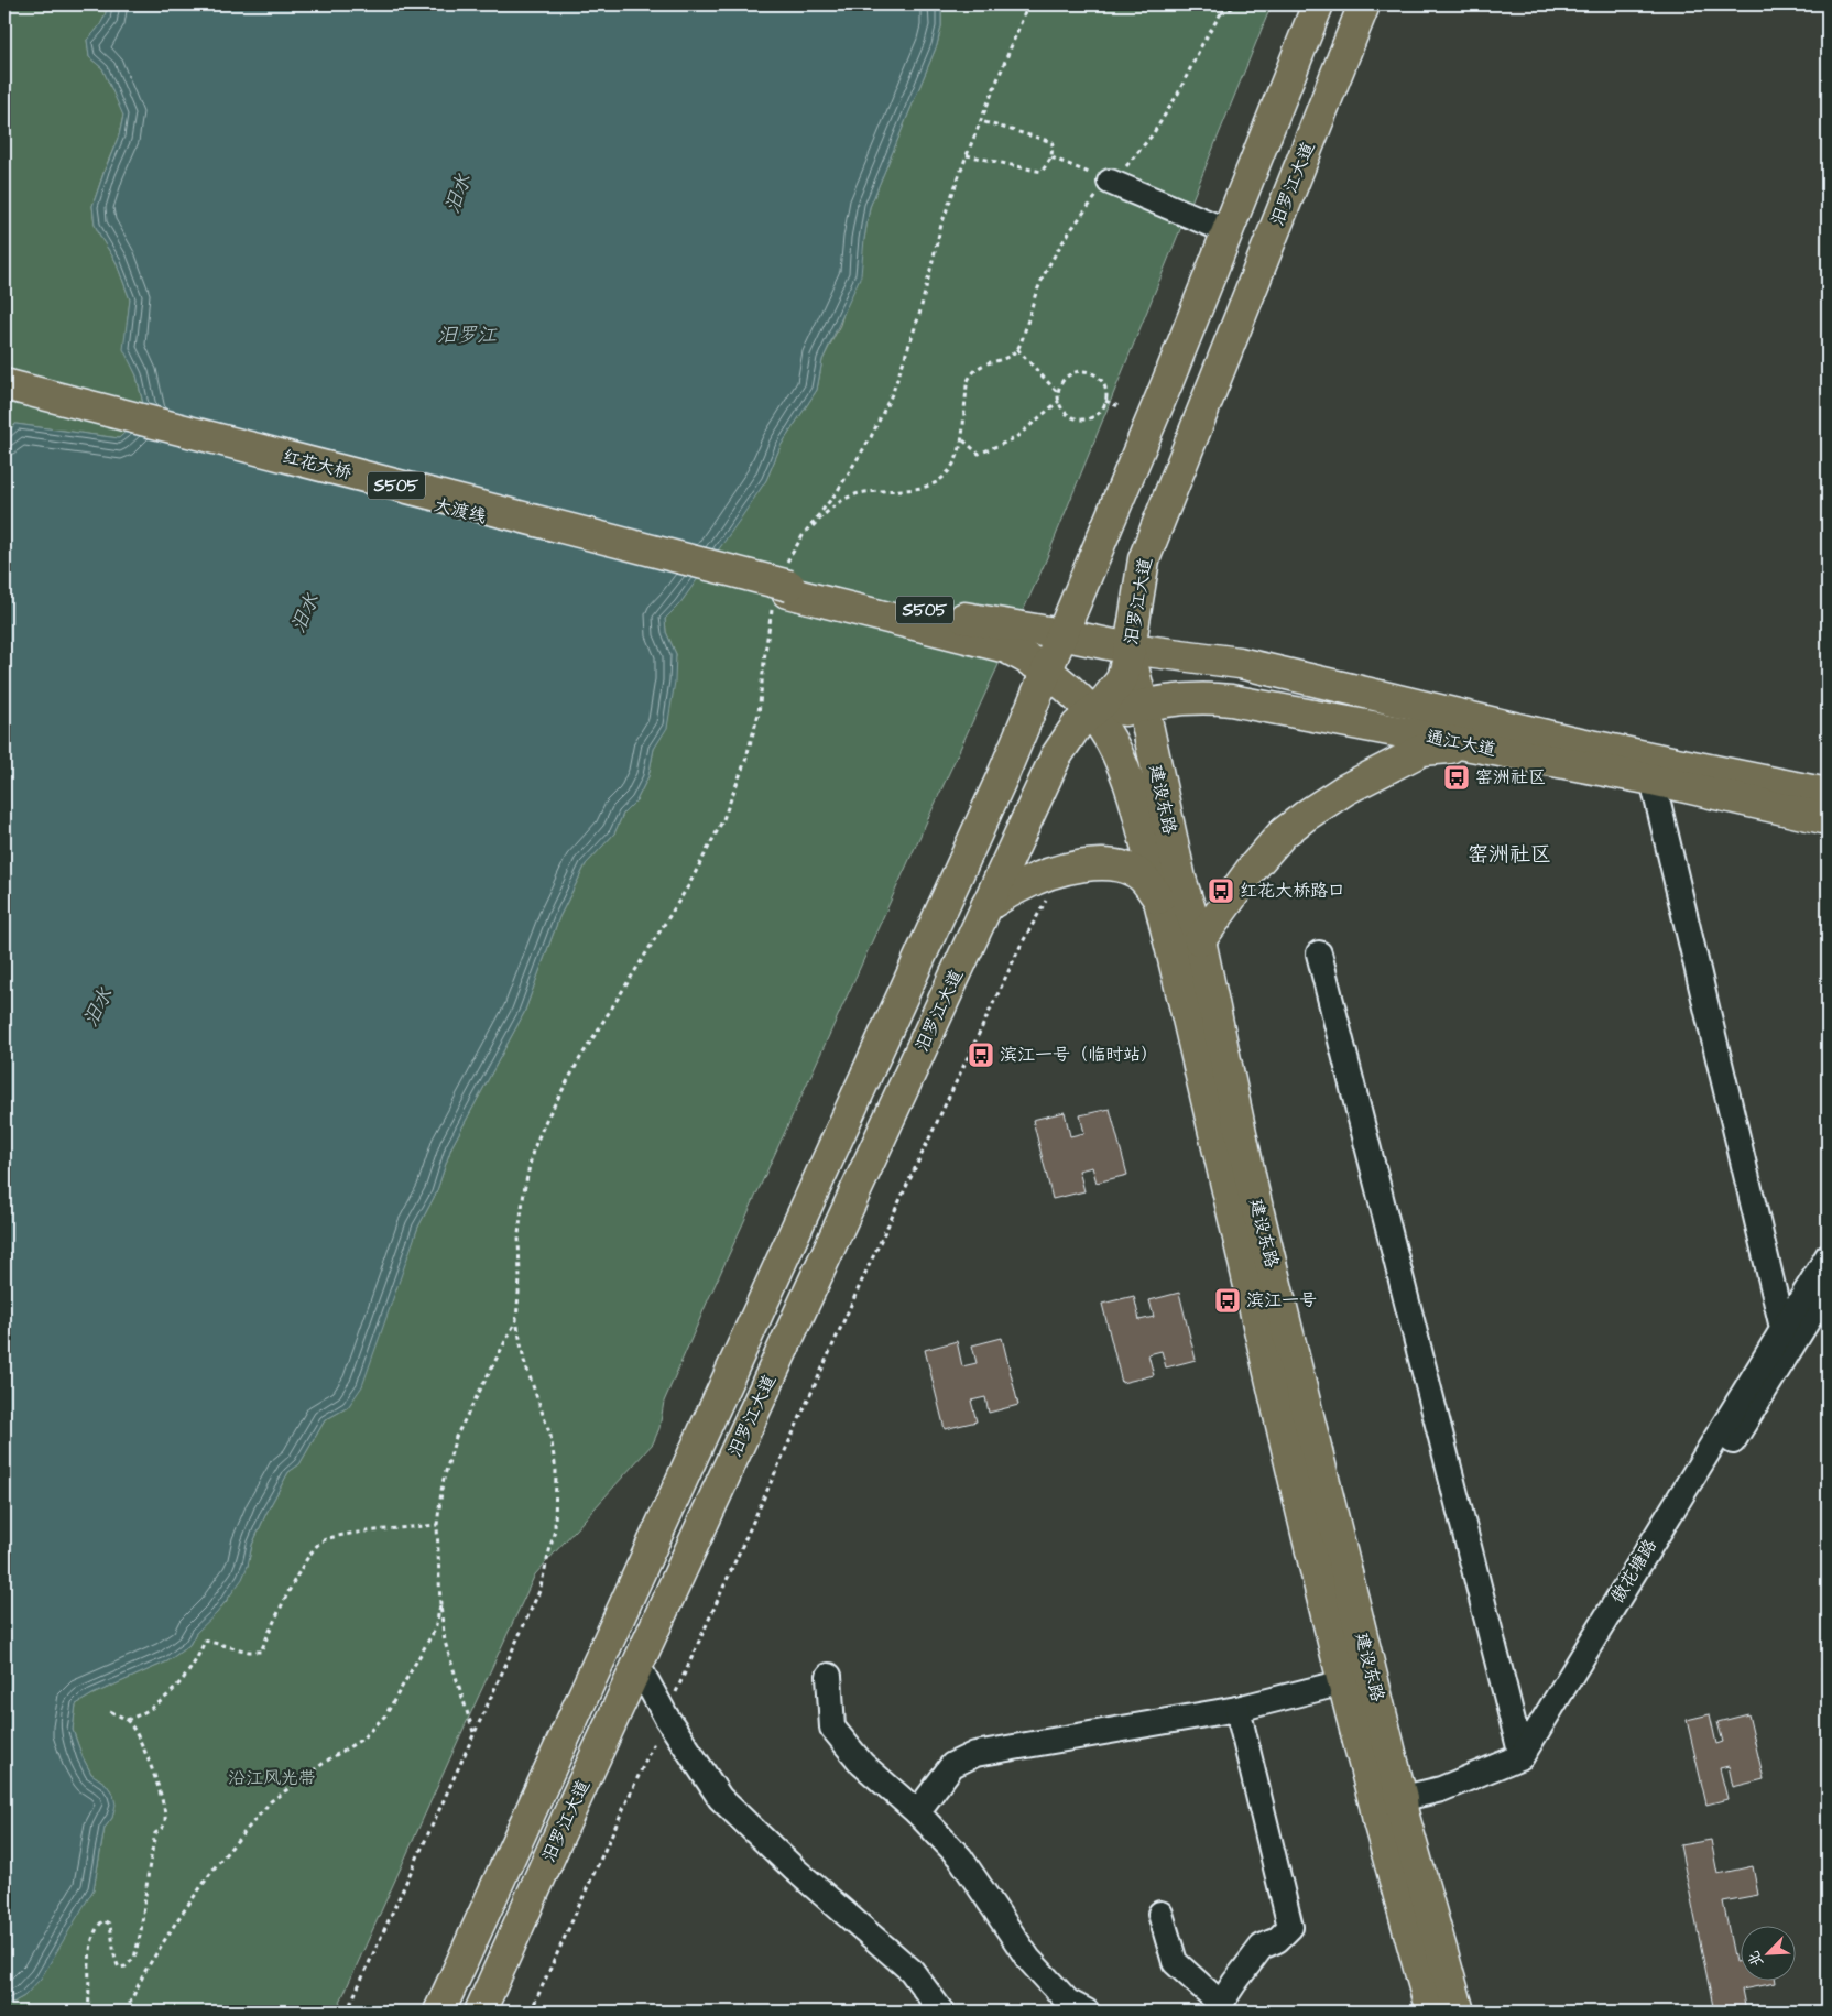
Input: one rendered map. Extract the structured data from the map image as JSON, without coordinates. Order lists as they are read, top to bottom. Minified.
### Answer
{"streets":{"main road":["汨罗江大道","红花大桥","S505","大渡线","通江大道","建设东路"],"street":["傲花塘路"]},"crossings":[["汨罗江大道","S505"],["汨罗江大道","通江大道"],["汨罗江大道","建设东路"],["红花大桥","S505"],["红花大桥","大渡线"],["S505","大渡线"],["S505","通江大道"],["S505","建设东路"],["通江大道","建设东路"]],"districts":["窑洲社区"],"water":["汨水","汨罗江"],"parks":["沿江风光带"],"places":{"bus stop":["窑洲社区","红花大桥路口","滨江一号（临时站）","滨江一号"]},"north":"bottom left"}
